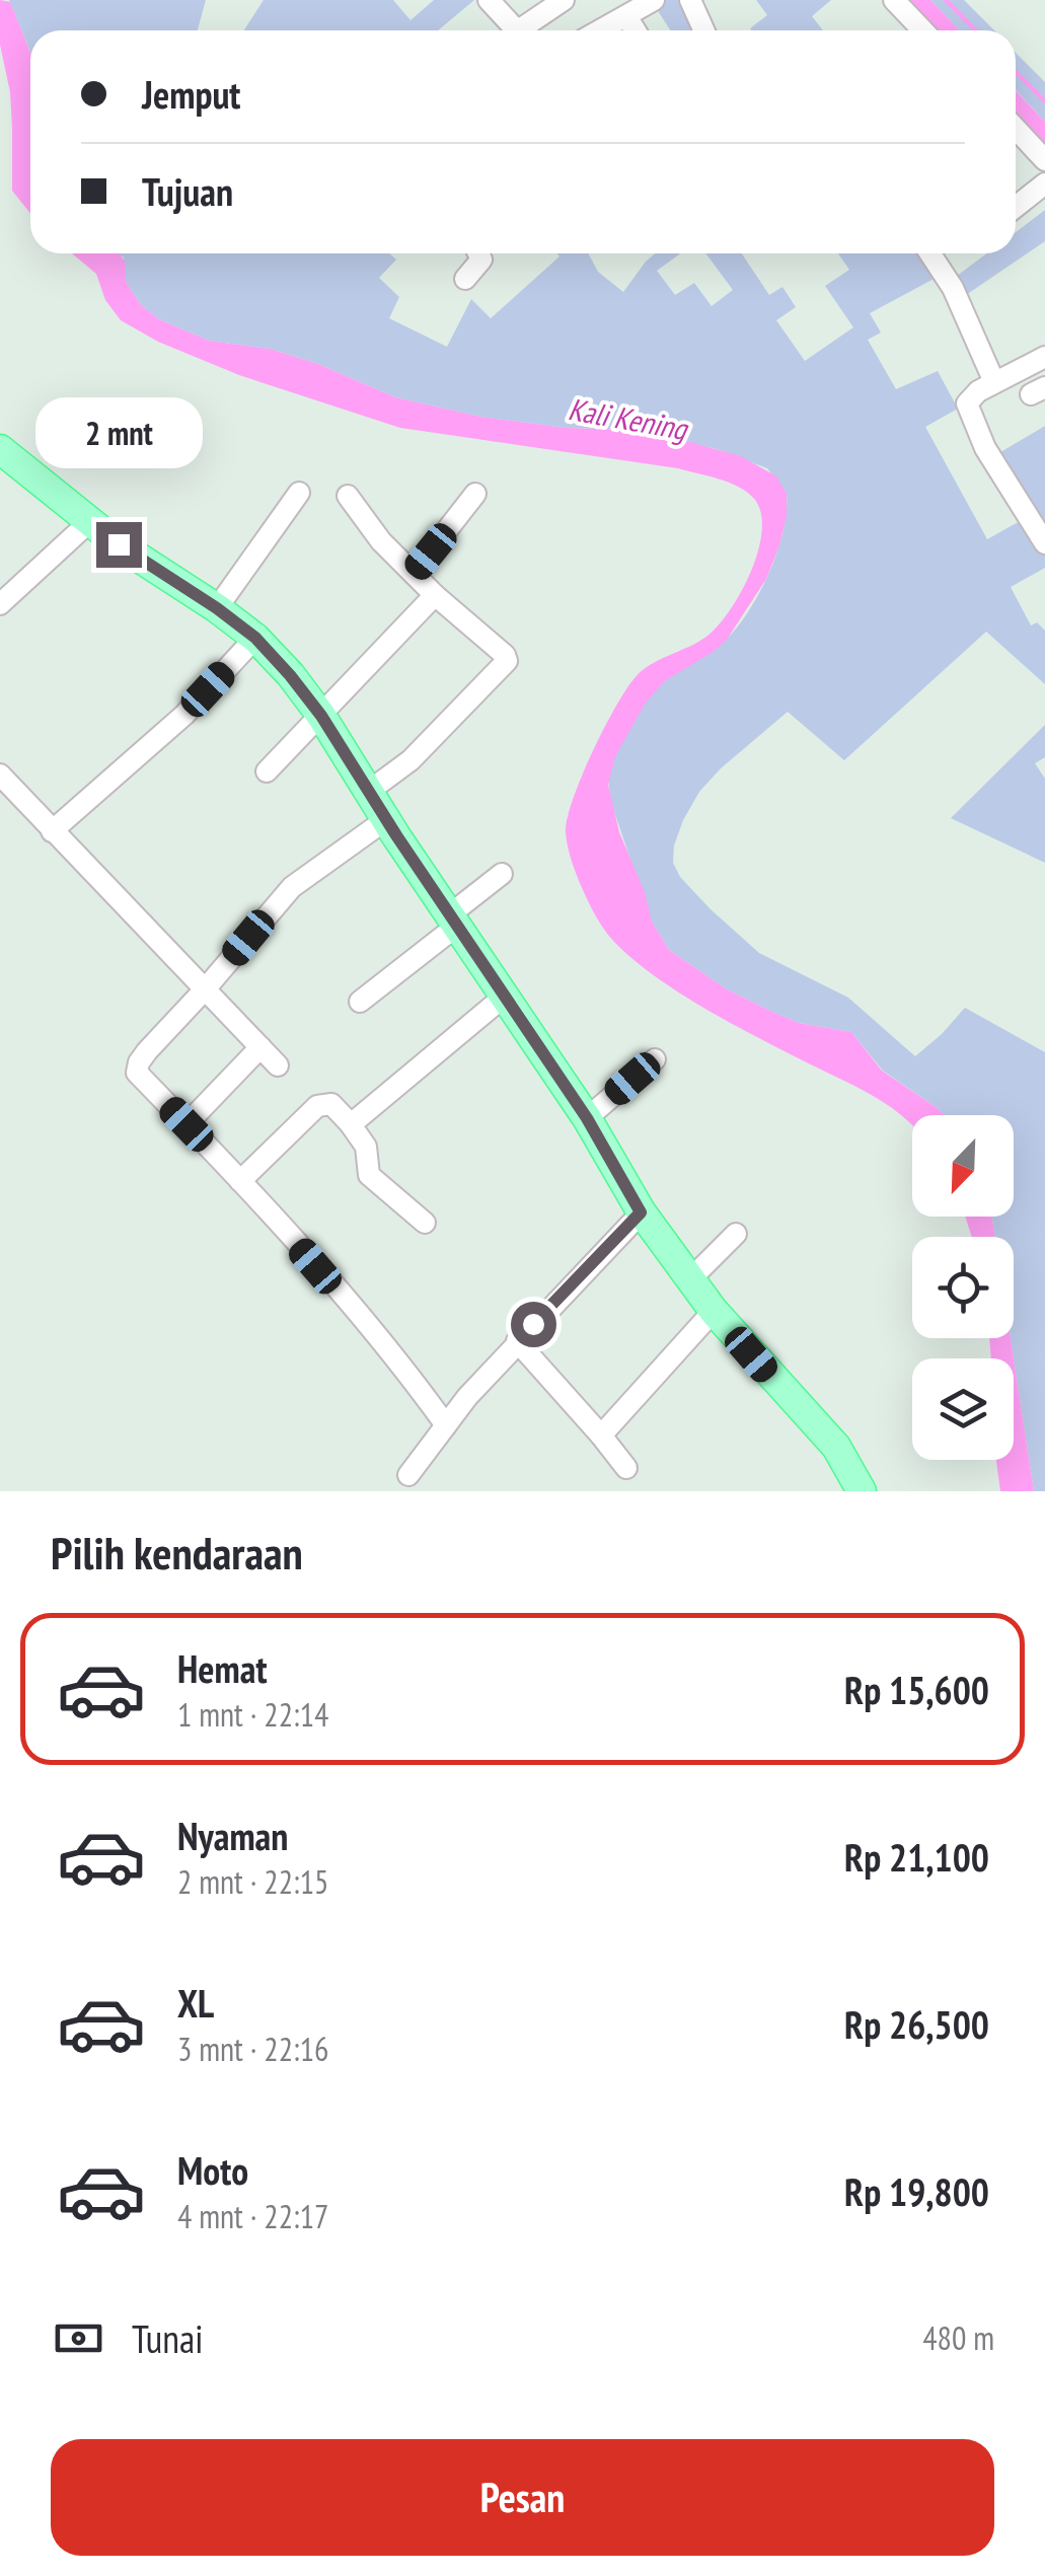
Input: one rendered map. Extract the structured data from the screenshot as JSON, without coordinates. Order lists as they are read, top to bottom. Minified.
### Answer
{"water":["Kali Kening"],"north":"bottom left","page":{"banner":["Jemput","Tujuan"],"bubble":"2 mnt","heading":"Pilih kendaraan","list":[{"name":"Hemat","note":"1 mnt · 22:14","value":"Rp 15,600"},{"name":"Nyaman","note":"2 mnt · 22:15","value":"Rp 21,100"},{"name":"XL","note":"3 mnt · 22:16","value":"Rp 26,500"},{"name":"Moto","note":"4 mnt · 22:17","value":"Rp 19,800"}],"pay":["Tunai","480 m"],"buttons":"Pesan"}}
